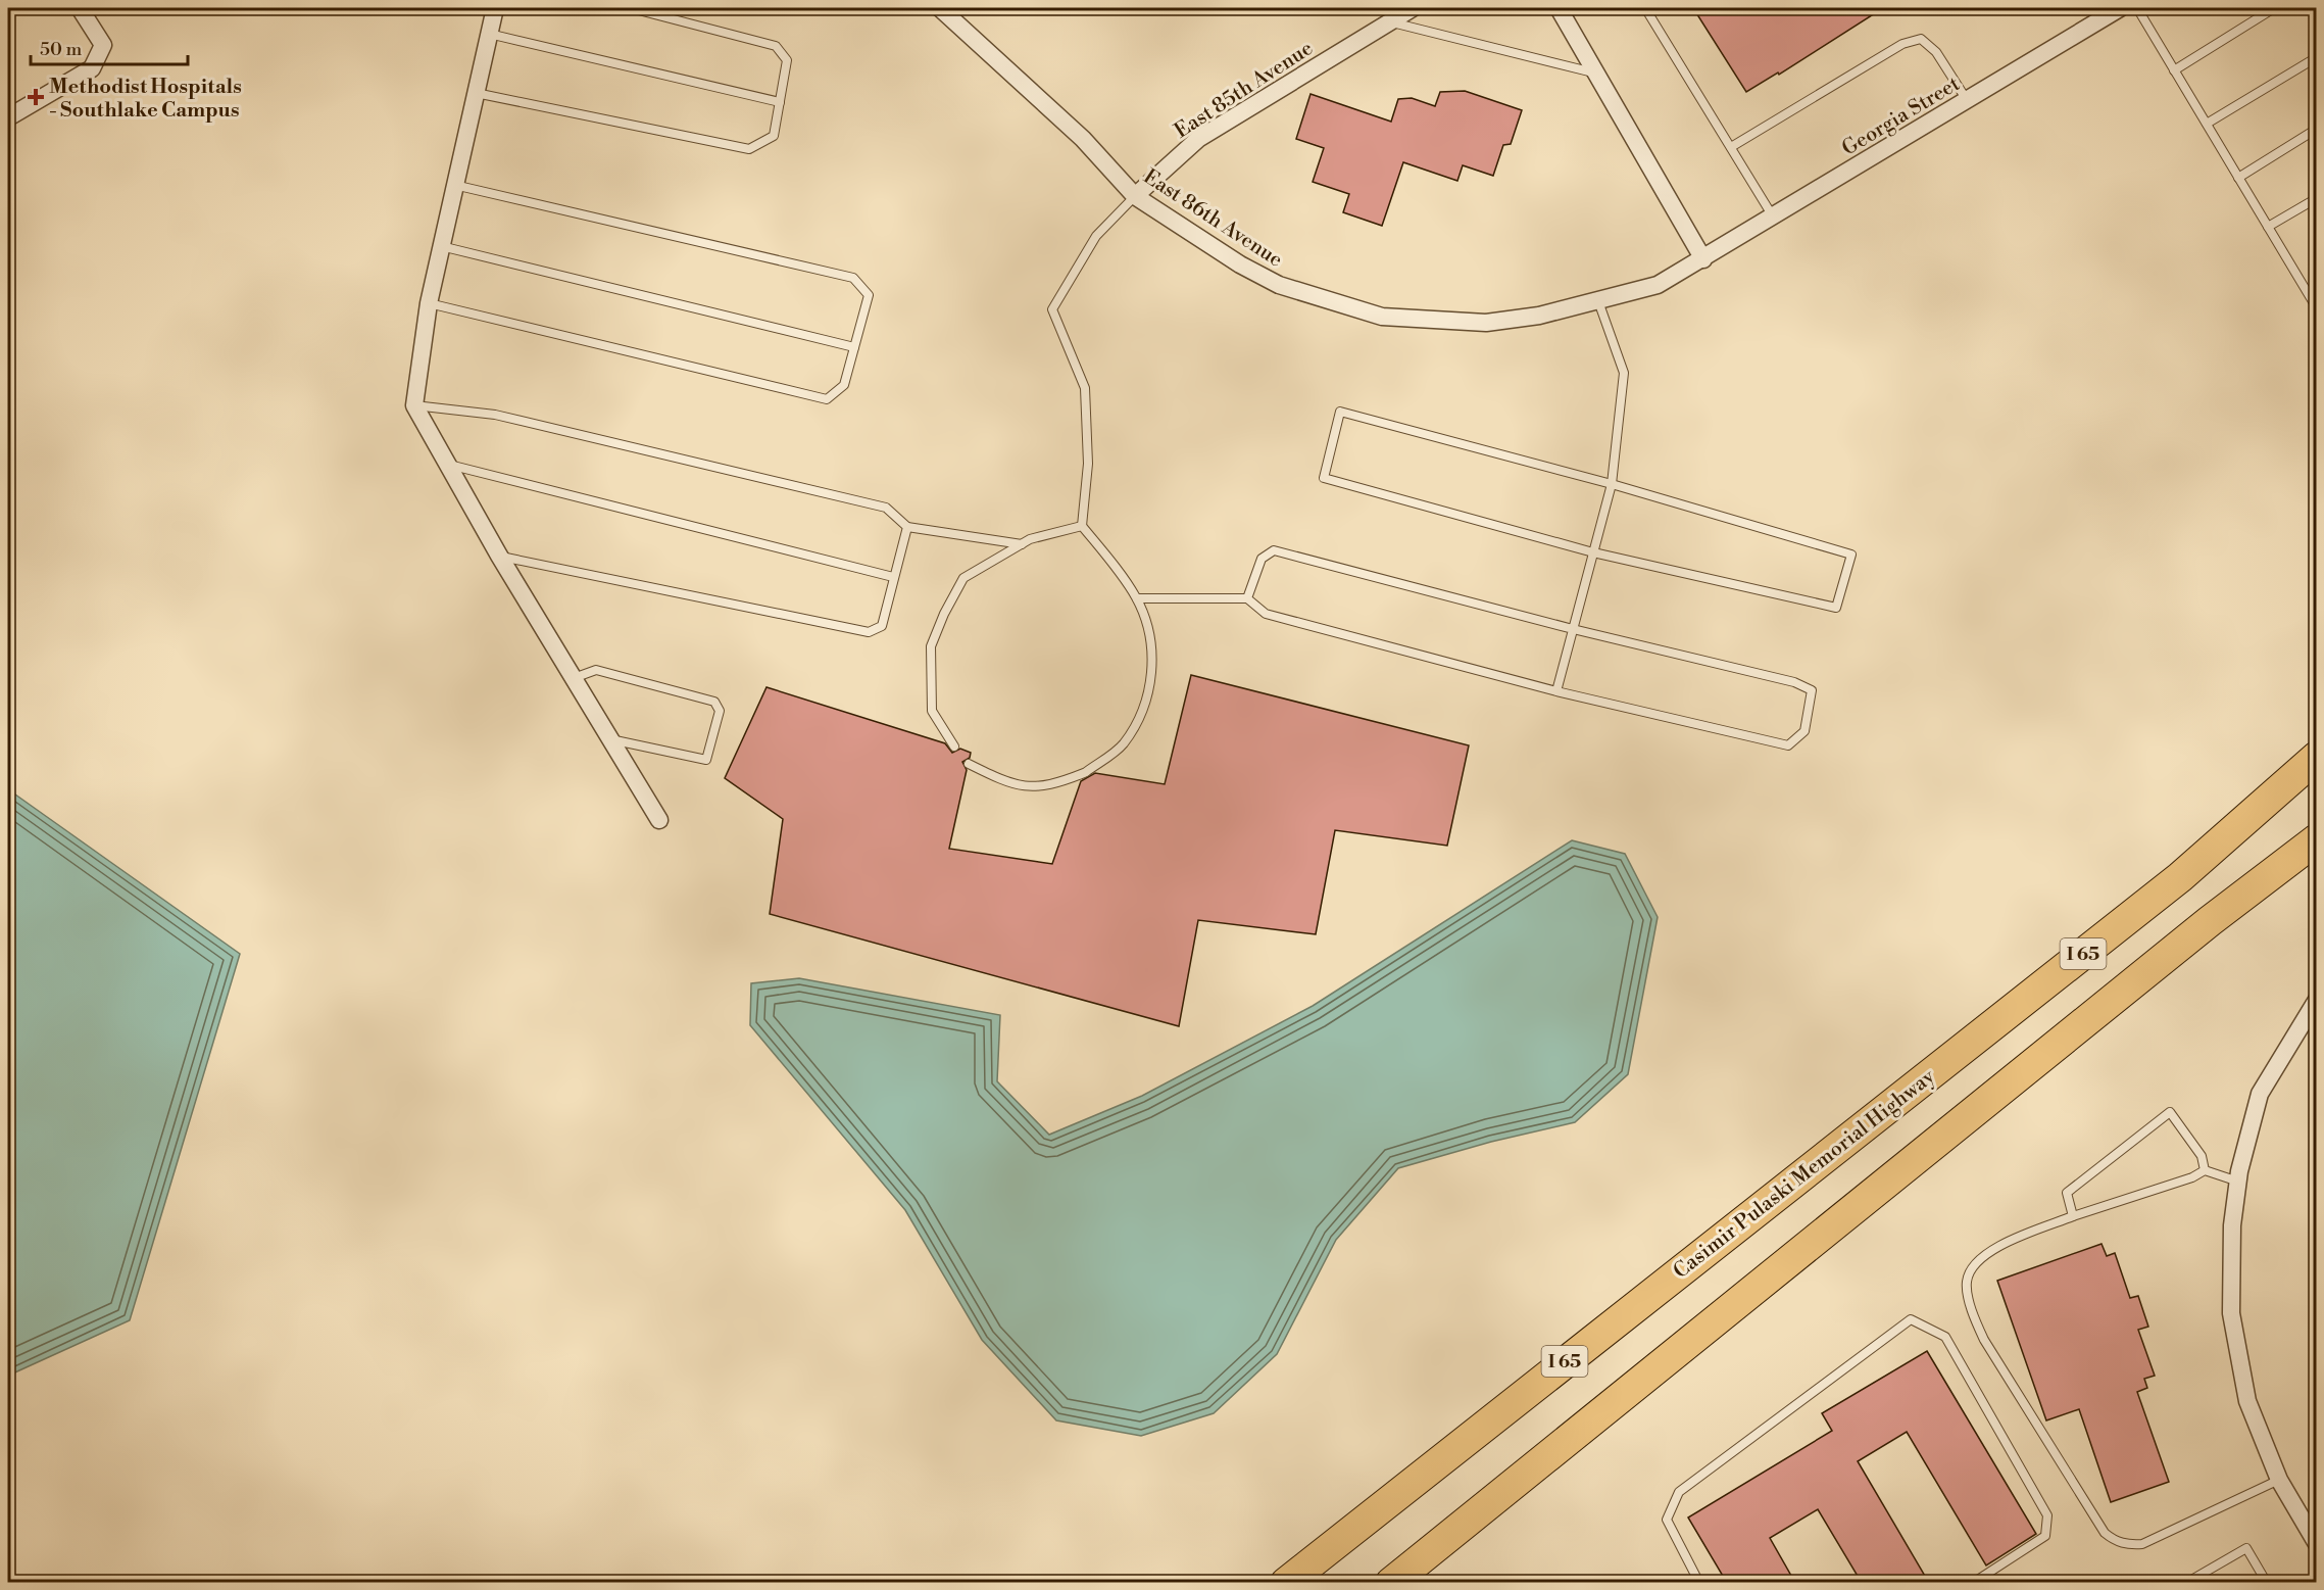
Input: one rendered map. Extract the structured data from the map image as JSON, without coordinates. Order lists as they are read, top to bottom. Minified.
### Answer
{"streets":{"highway":["I 65","Casimir Pulaski Memorial Highway"],"street":["East 85th Avenue","Georgia Street","East 86th Avenue"]},"crossings":[["East 85th Avenue","East 86th Avenue"],["Georgia Street","East 86th Avenue"]],"places":{"health":["Methodist Hospitals - Southlake Campus"]},"scale_bar":"50 m"}
